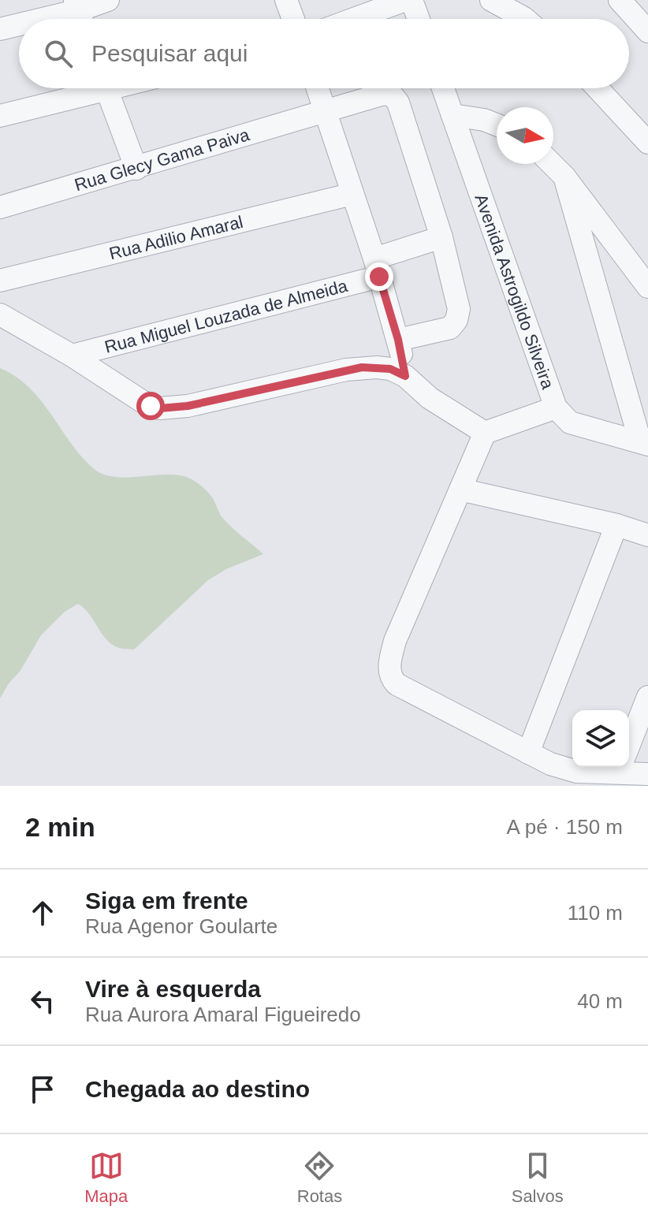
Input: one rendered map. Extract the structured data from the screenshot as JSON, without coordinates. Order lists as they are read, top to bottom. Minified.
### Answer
{"streets":{"street":["Rua Glecy Gama Paiva","Rua Adilio Amaral","Avenida Astrogildo Silveira","Rua Miguel Louzada de Almeida"]},"crossings":[["Rua Glecy Gama Paiva","Rua Miguel Louzada de Almeida"]],"north":"right","page":{"search":"Pesquisar aqui","heading":["2 min","A pé · 150 m"],"list":[["Siga em frente","Rua Agenor Goularte","110 m"],["Vire à esquerda","Rua Aurora Amaral Figueiredo","40 m"],"Chegada ao destino"],"nav":["Mapa","Rotas","Salvos"]}}
